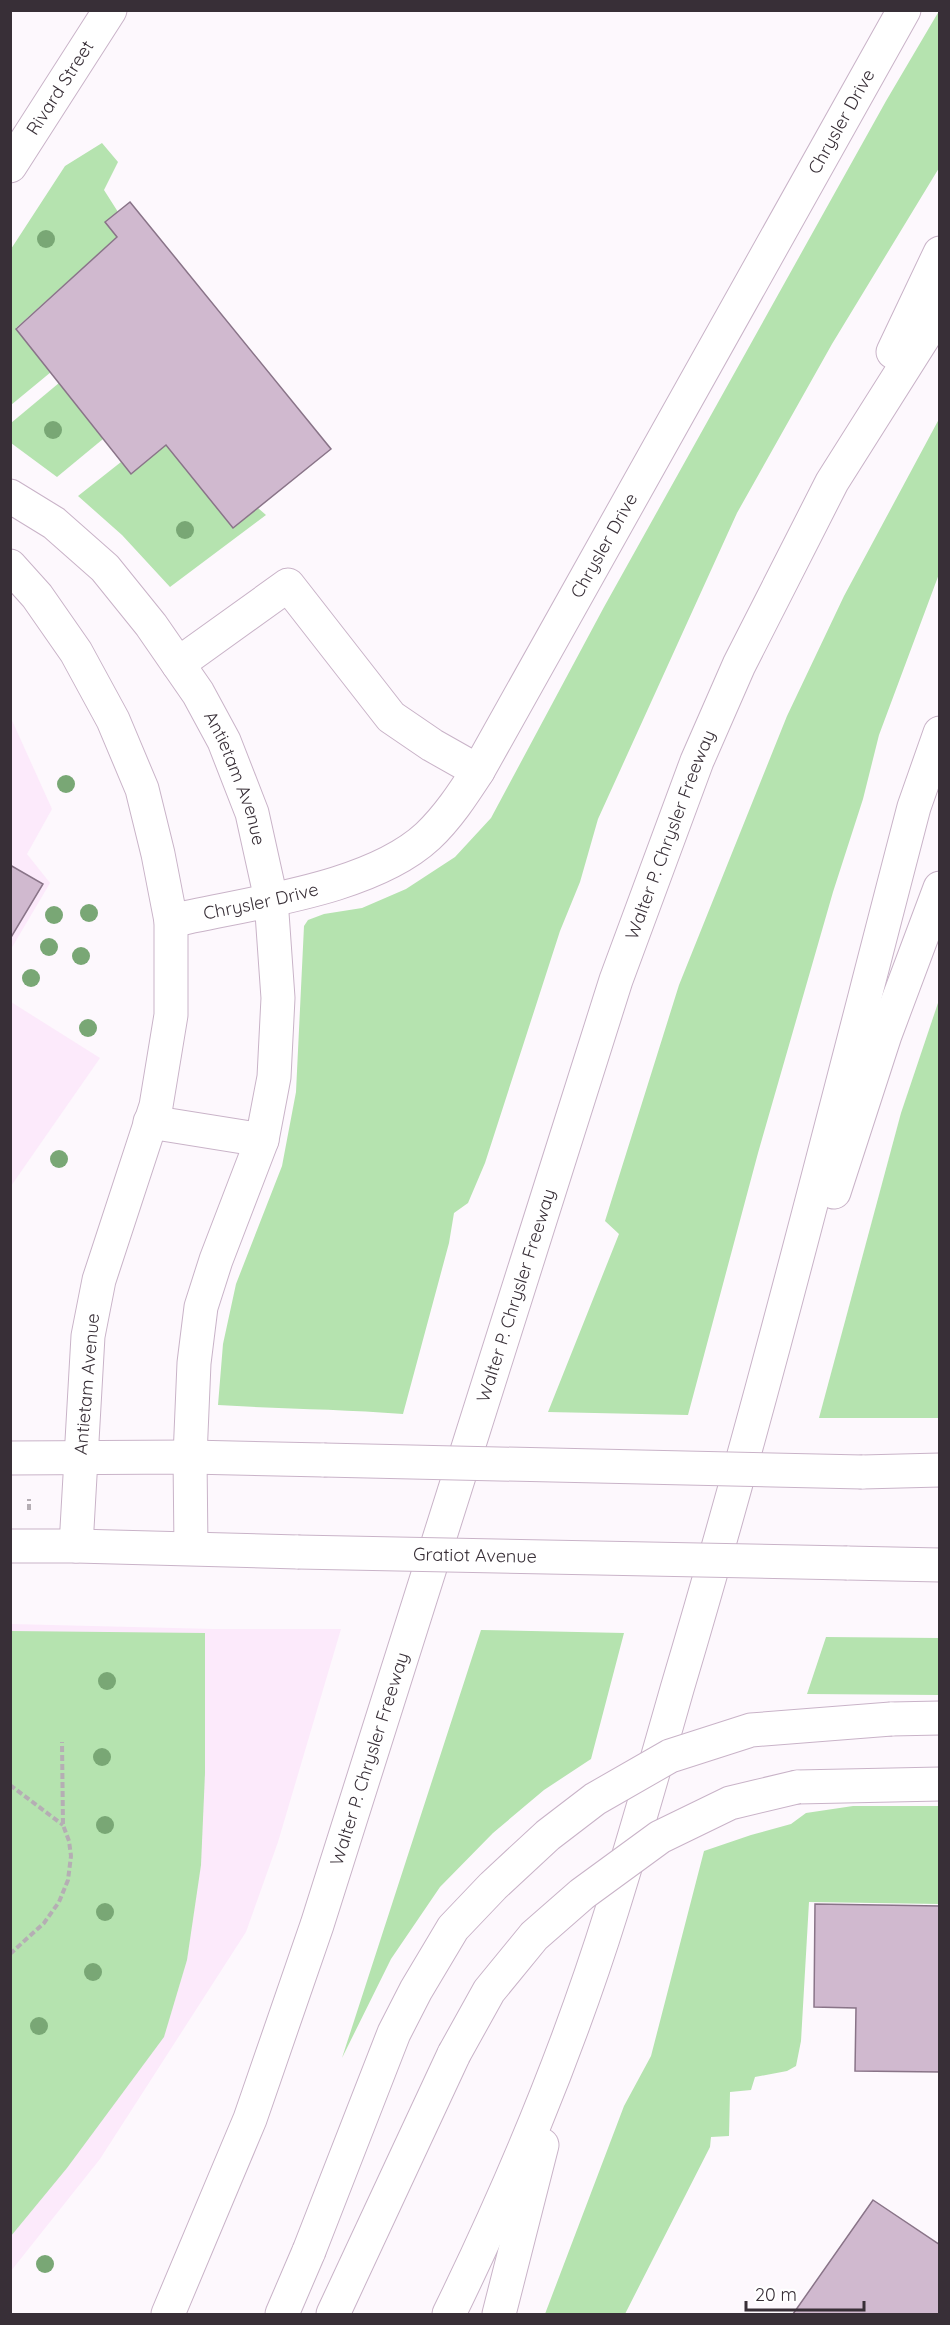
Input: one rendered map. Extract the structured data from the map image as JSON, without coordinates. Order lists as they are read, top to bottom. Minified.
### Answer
{"streets":{"main road":["Rivard Street","Chrysler Drive","Antietam Avenue","Walter P. Chrysler Freeway","Gratiot Avenue"]},"crossings":[["Chrysler Drive","Antietam Avenue"],["Antietam Avenue","Gratiot Avenue"]],"scale_bar":"20 m"}
